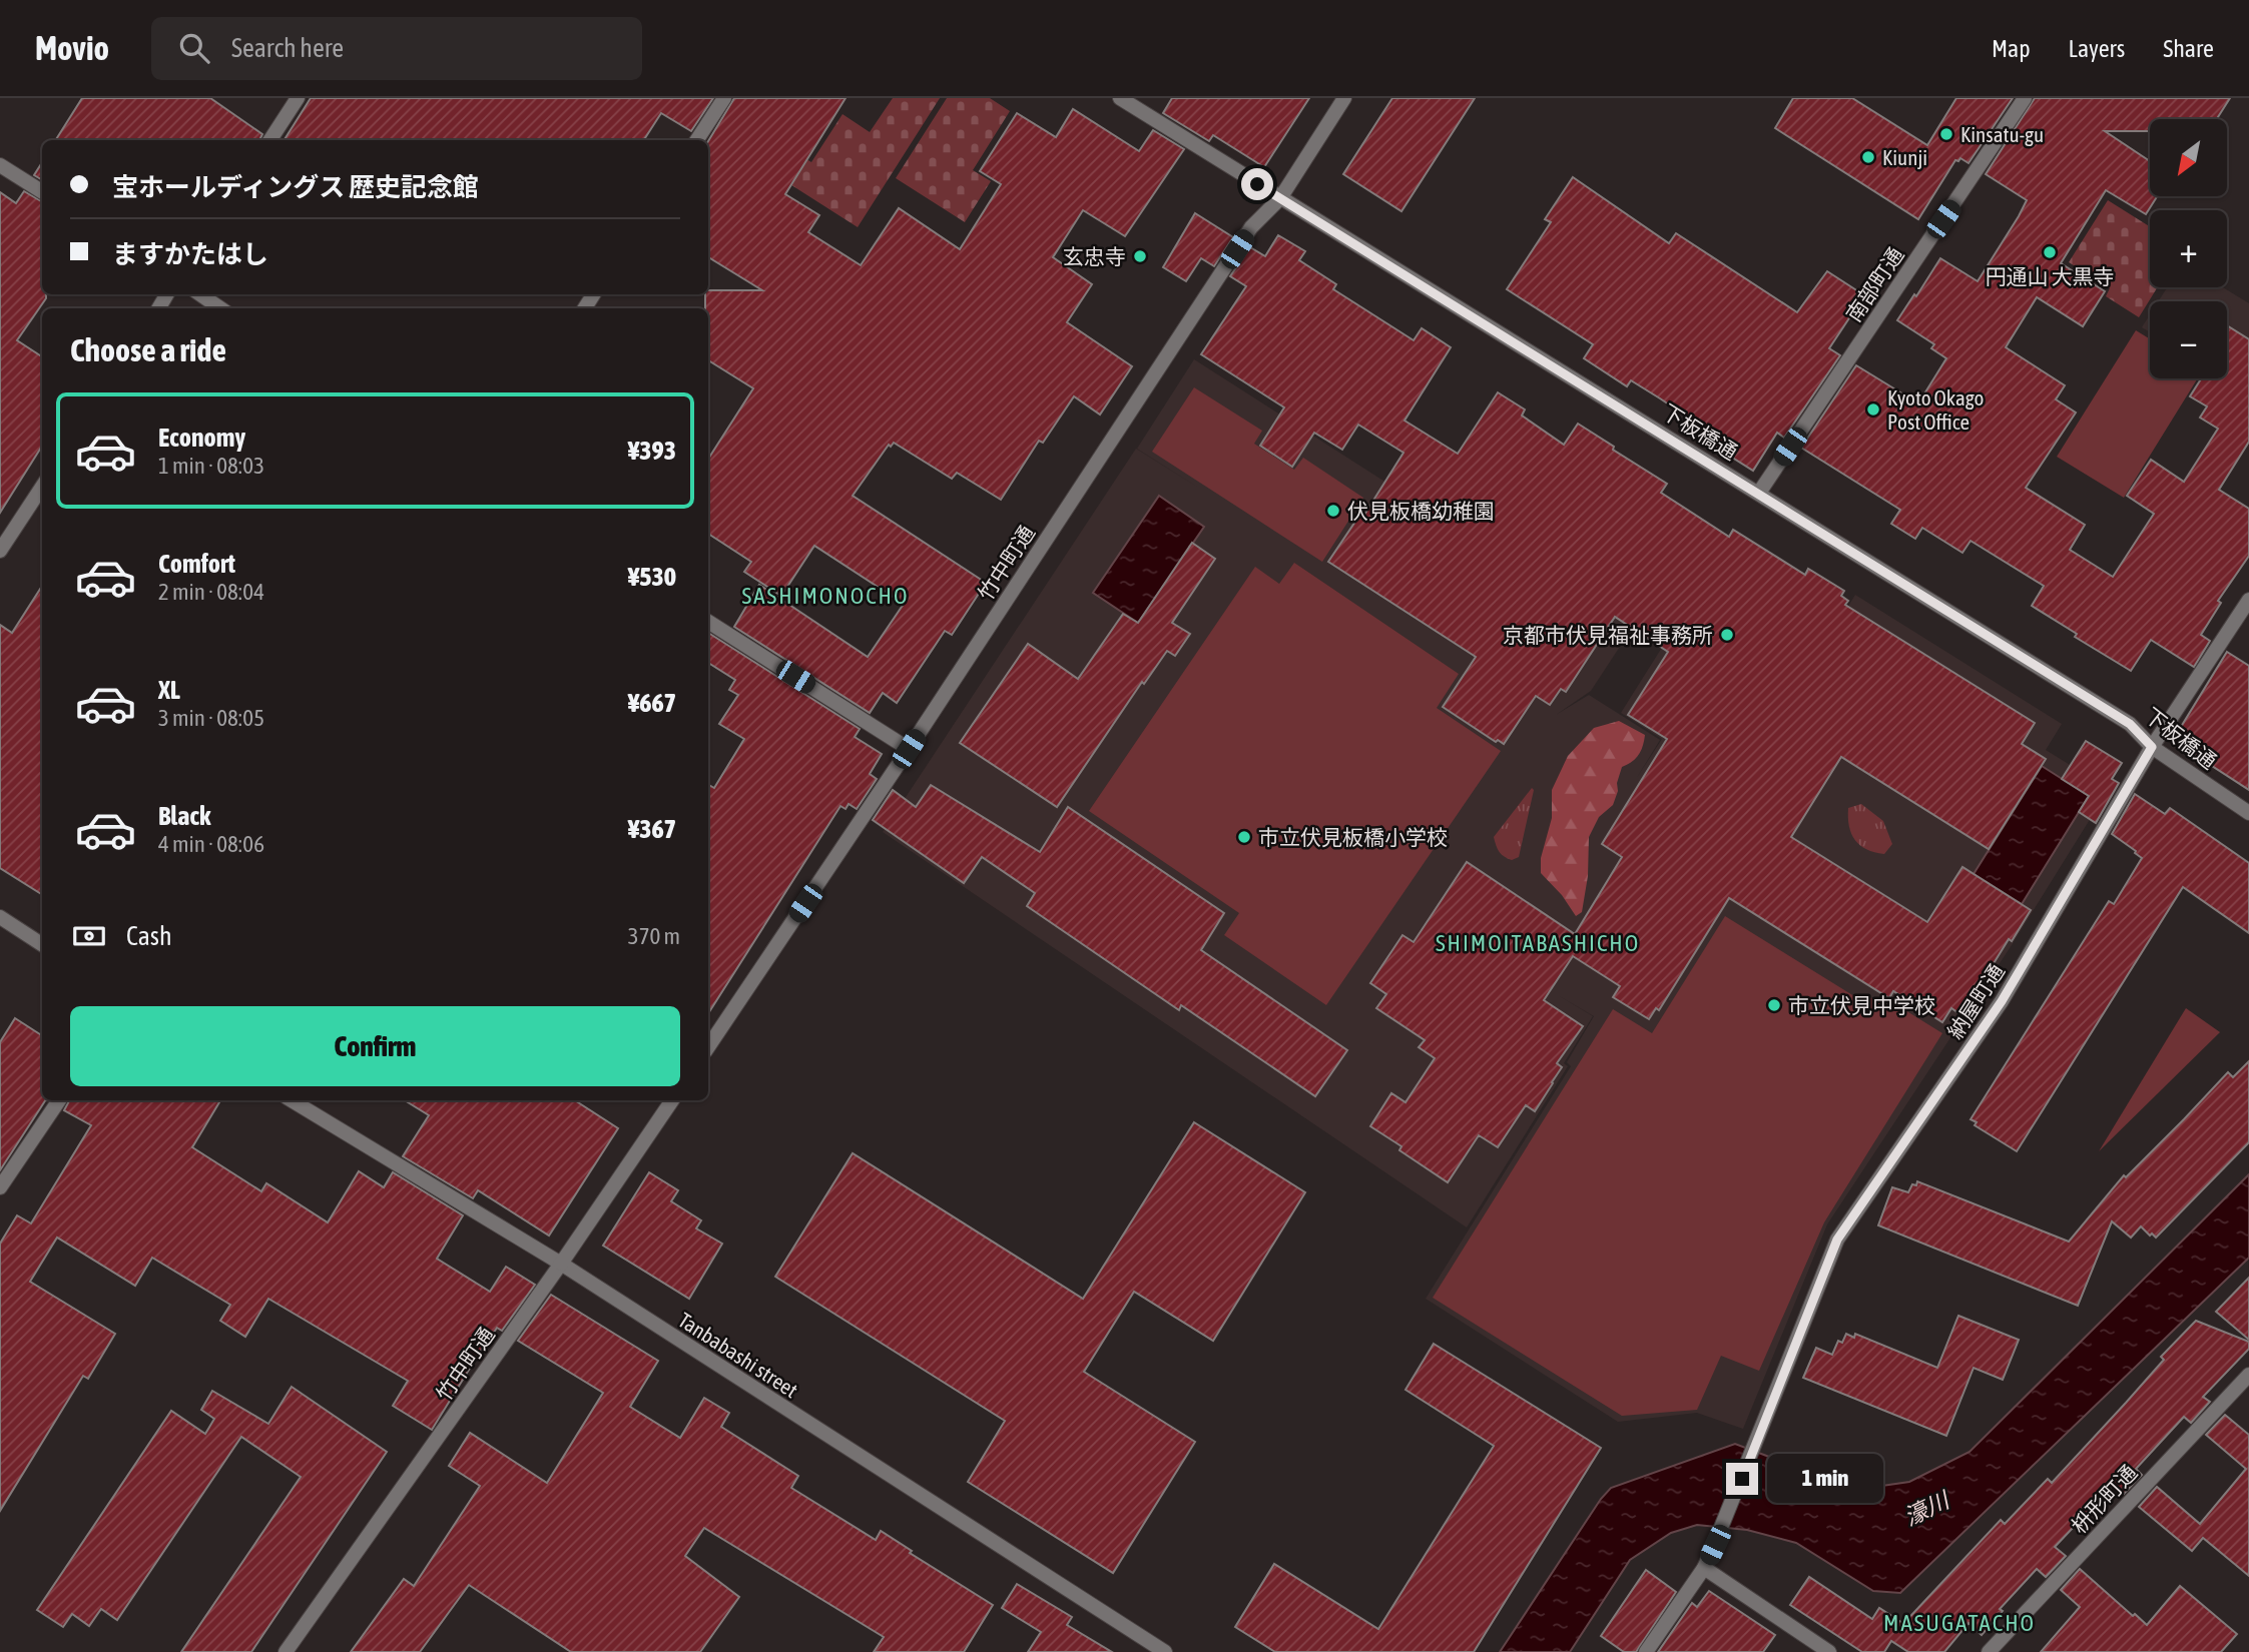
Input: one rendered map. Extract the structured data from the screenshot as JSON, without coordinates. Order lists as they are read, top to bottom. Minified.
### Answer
{"streets":{"street":["南部町通","下板橋通","竹中町通","納屋町通","Tanbabashi street","枡形町通"]},"crossings":[["南部町通","下板橋通"],["下板橋通","竹中町通"],["下板橋通","納屋町通"],["竹中町通","Tanbabashi street"]],"districts":["SASHIMONOCHO","SHIMOITABASHICHO","MASUGATACHO"],"water":["濠川"],"places":["Kinsatu-gu","Kiunji","円通山 大黒寺","玄忠寺","Kyoto Okago Post Office","伏見板橋幼稚園","京都市伏見福祉事務所","市立伏見板橋小学校","市立伏見中学校"],"north":"bottom left","page":{"header":"Movio","search":"Search here","nav":["Map","Layers","Share"],"map_buttons":["+","−"],"banner":["宝ホールディングス 歴史記念館","ますかたはし"],"heading":"Choose a ride","list":[{"name":"Economy","note":"1 min · 08:03","value":"¥393"},{"name":"Comfort","note":"2 min · 08:04","value":"¥530"},{"name":"XL","note":"3 min · 08:05","value":"¥667"},{"name":"Black","note":"4 min · 08:06","value":"¥367"}],"pay":["Cash","370 m"],"buttons":"Confirm","bubble":"1 min"}}
